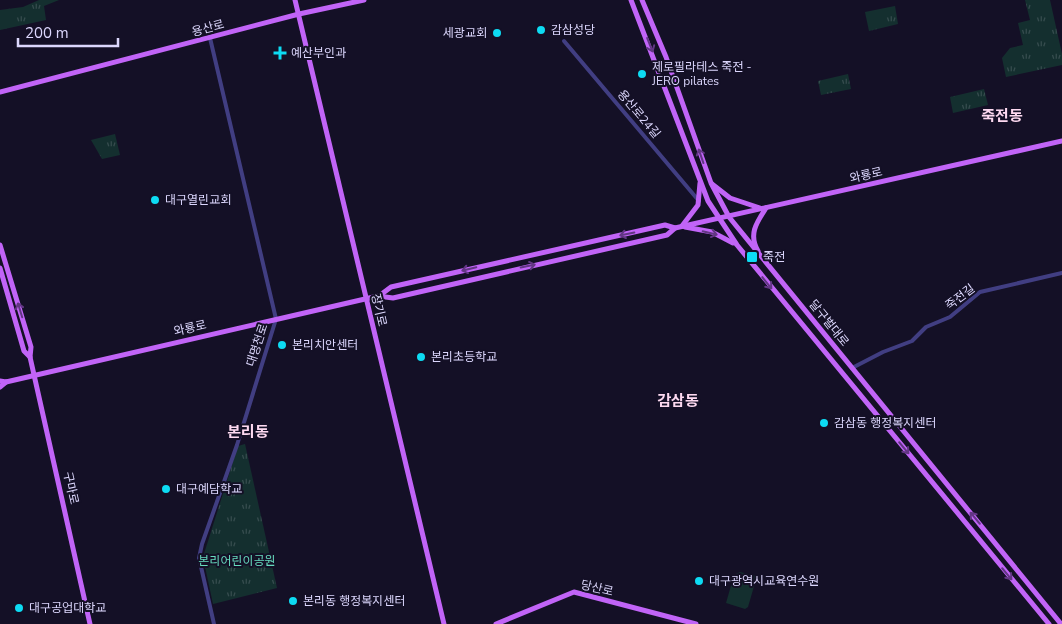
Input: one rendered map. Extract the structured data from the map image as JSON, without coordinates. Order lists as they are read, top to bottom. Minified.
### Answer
{"streets":{"main road":["용산로","와룡로","장기로","달구벌대로","구마로","당산로"],"street":["용산로24길","죽전길","대명천로"]},"crossings":[["용산로","장기로"],["용산로","대명천로"],["와룡로","장기로"],["와룡로","달구벌대로"],["와룡로","대명천로"],["와룡로","구마로"],["죽전길","달구벌대로"]],"districts":["죽전동","감삼동","본리동"],"parks":["본리어린이공원"],"places":{"other":["감삼성당","세광교회","제로필라테스 죽전 - JERO pilates","대구열린교회","본리치안센터","본리초등학교","감삼동 행정복지센터","대구예담학교","대구광역시교육연수원","본리동 행정복지센터","대구공업대학교"],"health":["예산부인과"],"transit":["죽전"]},"scale_bar":"200 m"}
